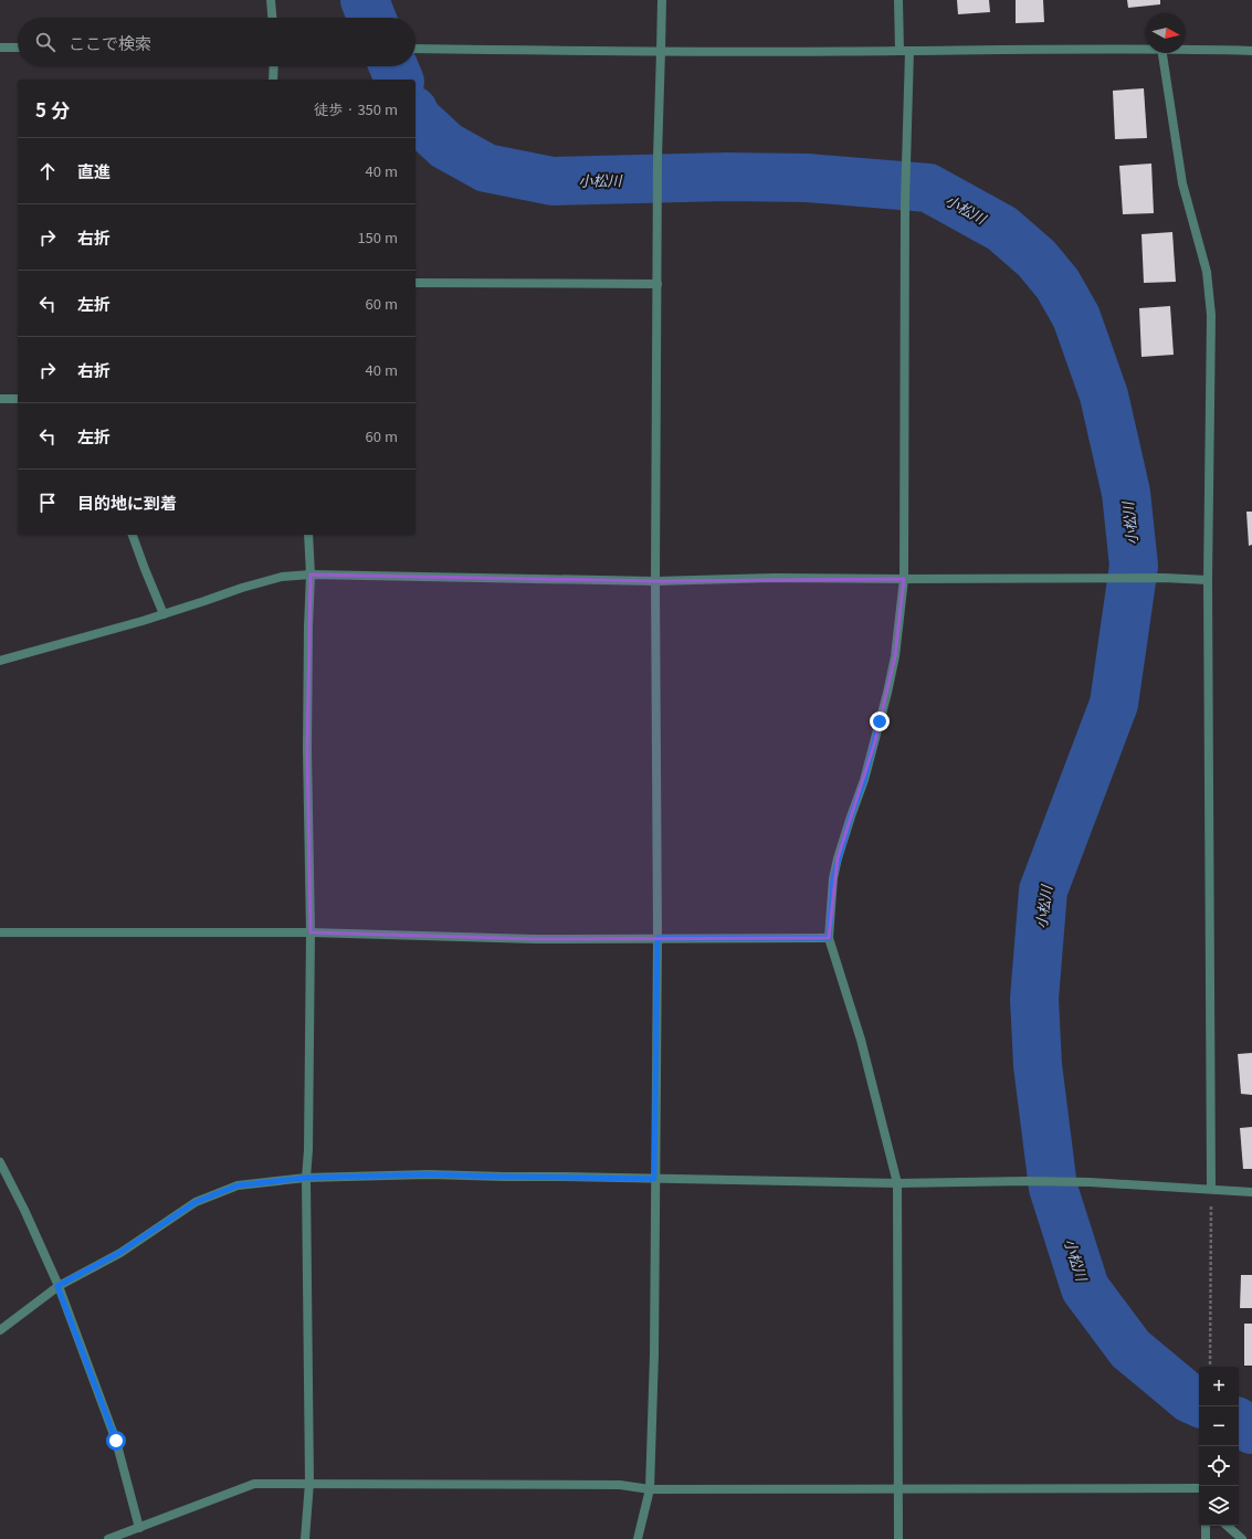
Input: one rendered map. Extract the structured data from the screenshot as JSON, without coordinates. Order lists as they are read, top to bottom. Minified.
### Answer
{"water":["小松川"],"north":"right","page":{"search":"ここで検索","heading":["5 分","徒歩 · 350 m"],"list":[["直進","40 m"],["右折","150 m"],["左折","60 m"],["右折","40 m"],["左折","60 m"],"目的地に到着"],"map_buttons":["+","−"]}}
